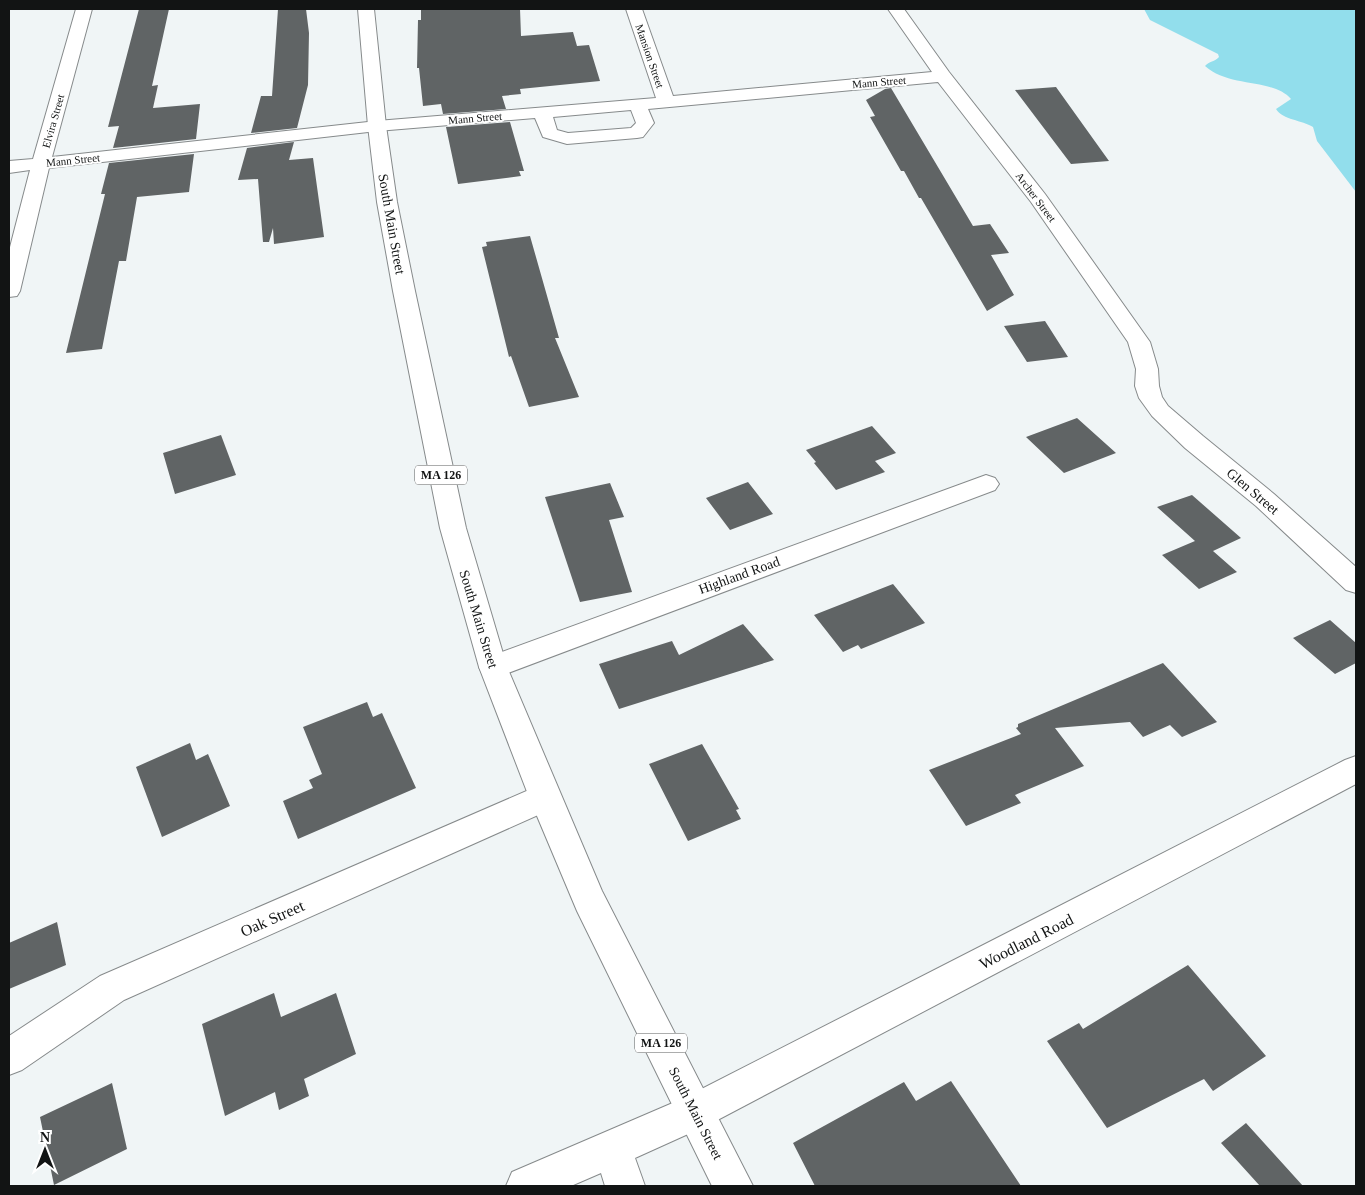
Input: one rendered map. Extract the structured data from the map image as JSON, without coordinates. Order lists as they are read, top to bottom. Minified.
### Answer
{"streets":{"street":["Mansion Street","Mann Street","Elvira Street","Archer Street","South Main Street","MA 126","Glen Street","Highland Road","Oak Street","Woodland Road"]},"crossings":[["Mansion Street","Mann Street"],["Mann Street","Elvira Street"],["Mann Street","Archer Street"],["Mann Street","South Main Street"],["Archer Street","Glen Street"],["South Main Street","Highland Road"],["South Main Street","Oak Street"],["South Main Street","Woodland Road"]],"north":"top"}
